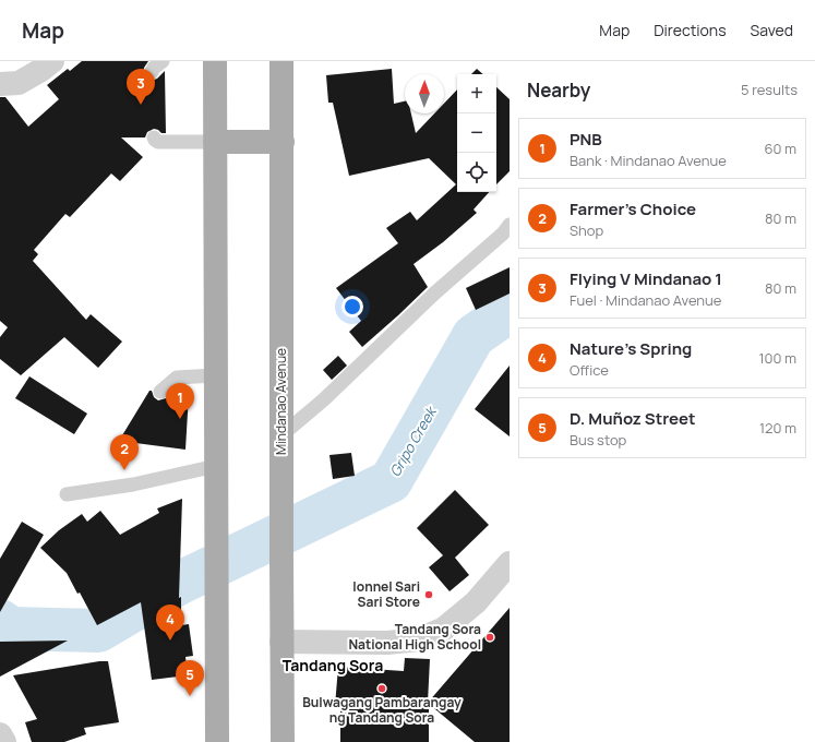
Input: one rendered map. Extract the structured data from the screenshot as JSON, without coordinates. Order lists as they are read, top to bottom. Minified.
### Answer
{"streets":{"main road":["Mindanao Avenue"]},"districts":["Tandang Sora"],"water":["Gripo Creek"],"places":["Ionnel Sari Sari Store","Tandang Sora National High School","Bulwagang Pambarangay ng Tandang Sora"],"north":"top","page":{"header":"Map","nav":["Map","Directions","Saved"],"heading":["Nearby","5 results"],"pins":["3","1","2","4","5"],"map_buttons":["+","−"],"list":[{"mark":"1","name":"PNB","note":"Bank · Mindanao Avenue","value":"60 m"},{"mark":"2","name":"Farmer's Choice","note":"Shop","value":"80 m"},{"mark":"3","name":"Flying V Mindanao 1","note":"Fuel · Mindanao Avenue","value":"80 m"},{"mark":"4","name":"Nature's Spring","note":"Office","value":"100 m"},{"mark":"5","name":"D. Muñoz Street","note":"Bus stop","value":"120 m"}]}}
